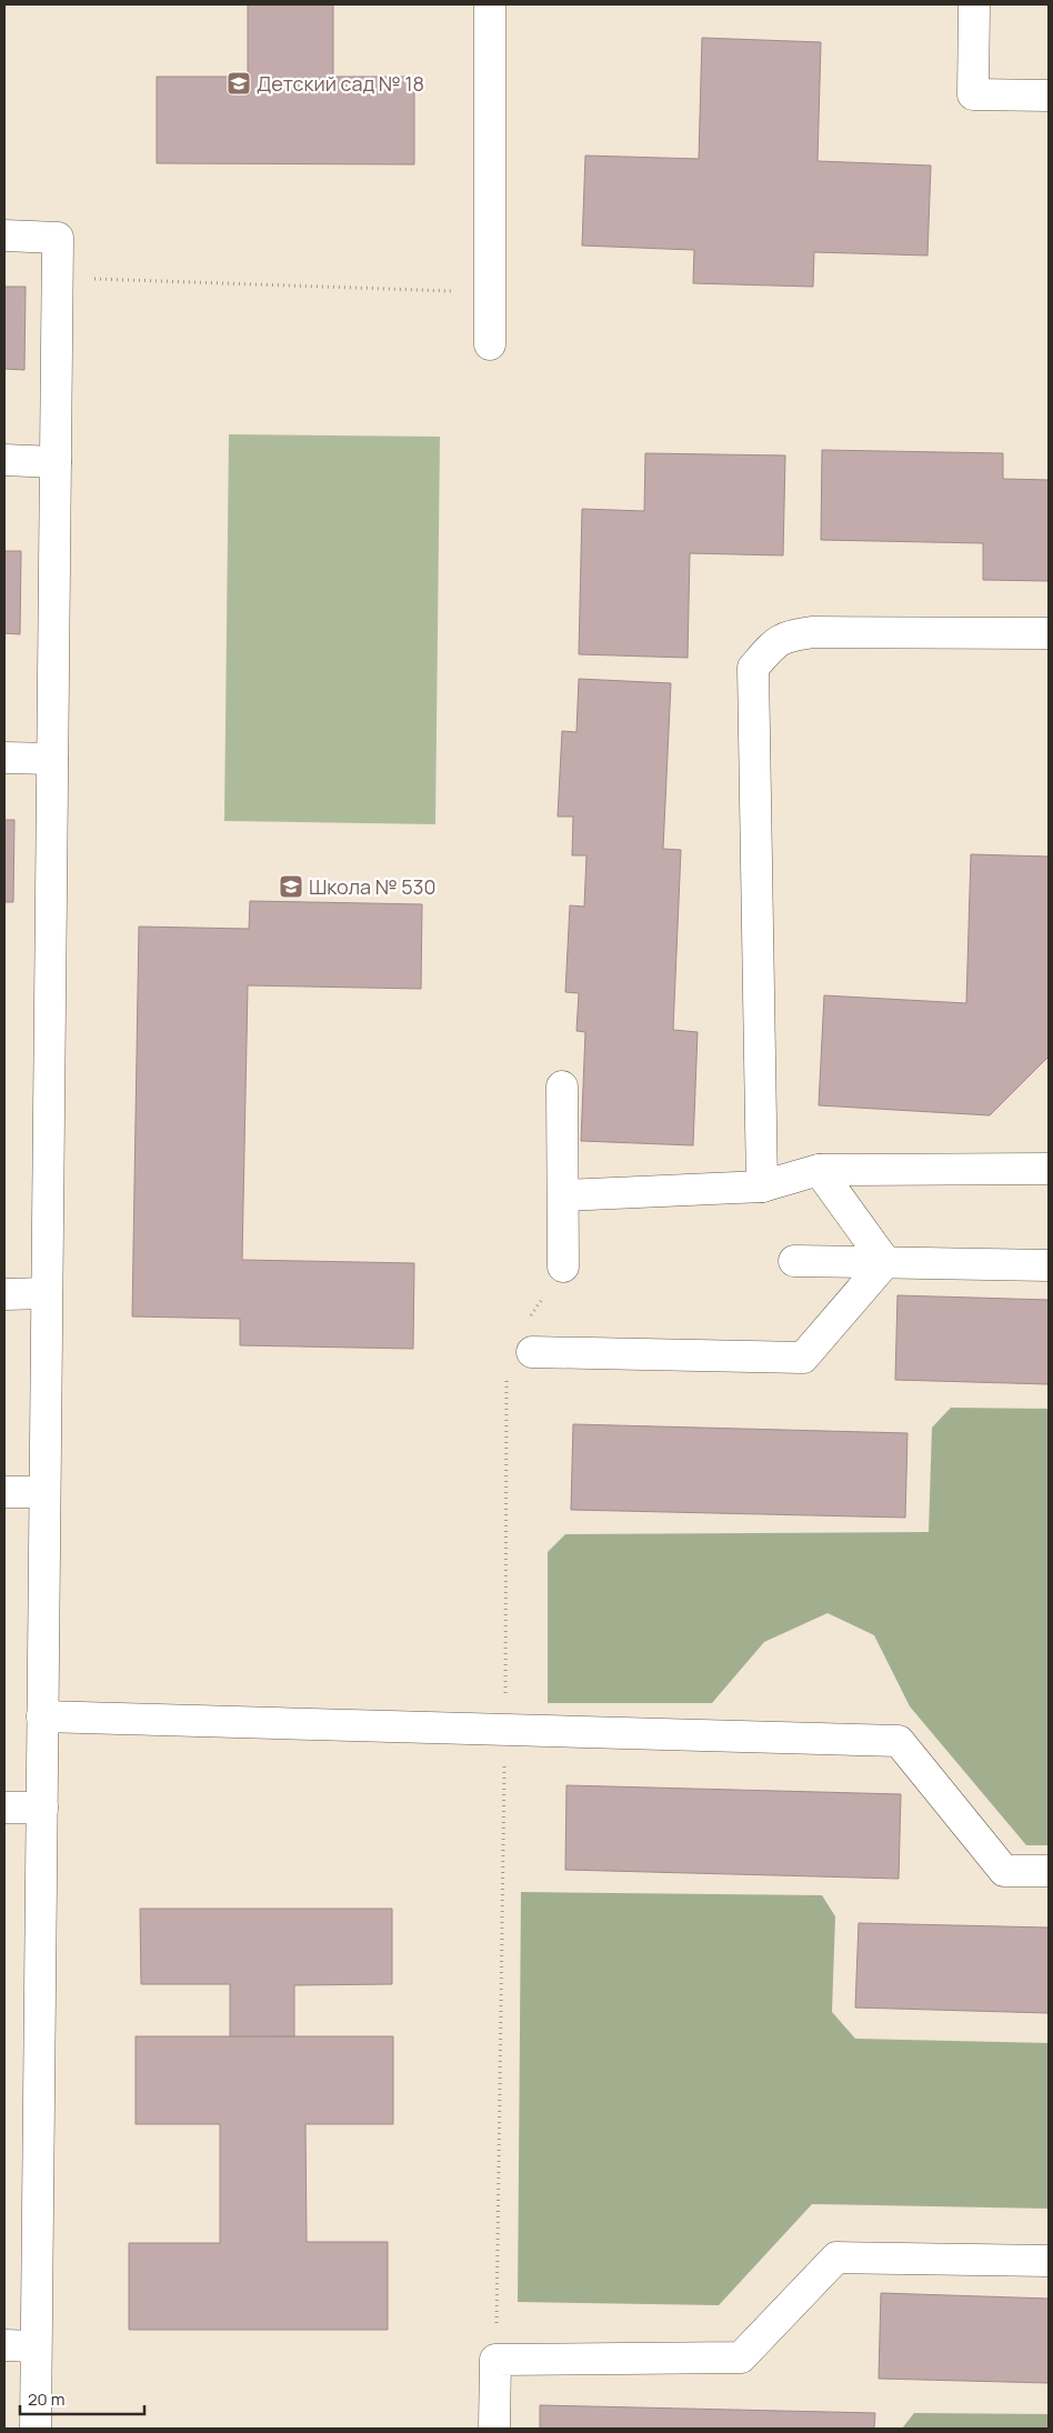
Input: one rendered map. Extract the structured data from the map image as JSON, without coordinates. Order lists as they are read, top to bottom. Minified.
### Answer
{"places":{"school or university":["Детский сад № 18","Школа № 530"]},"scale_bar":"20 m"}
